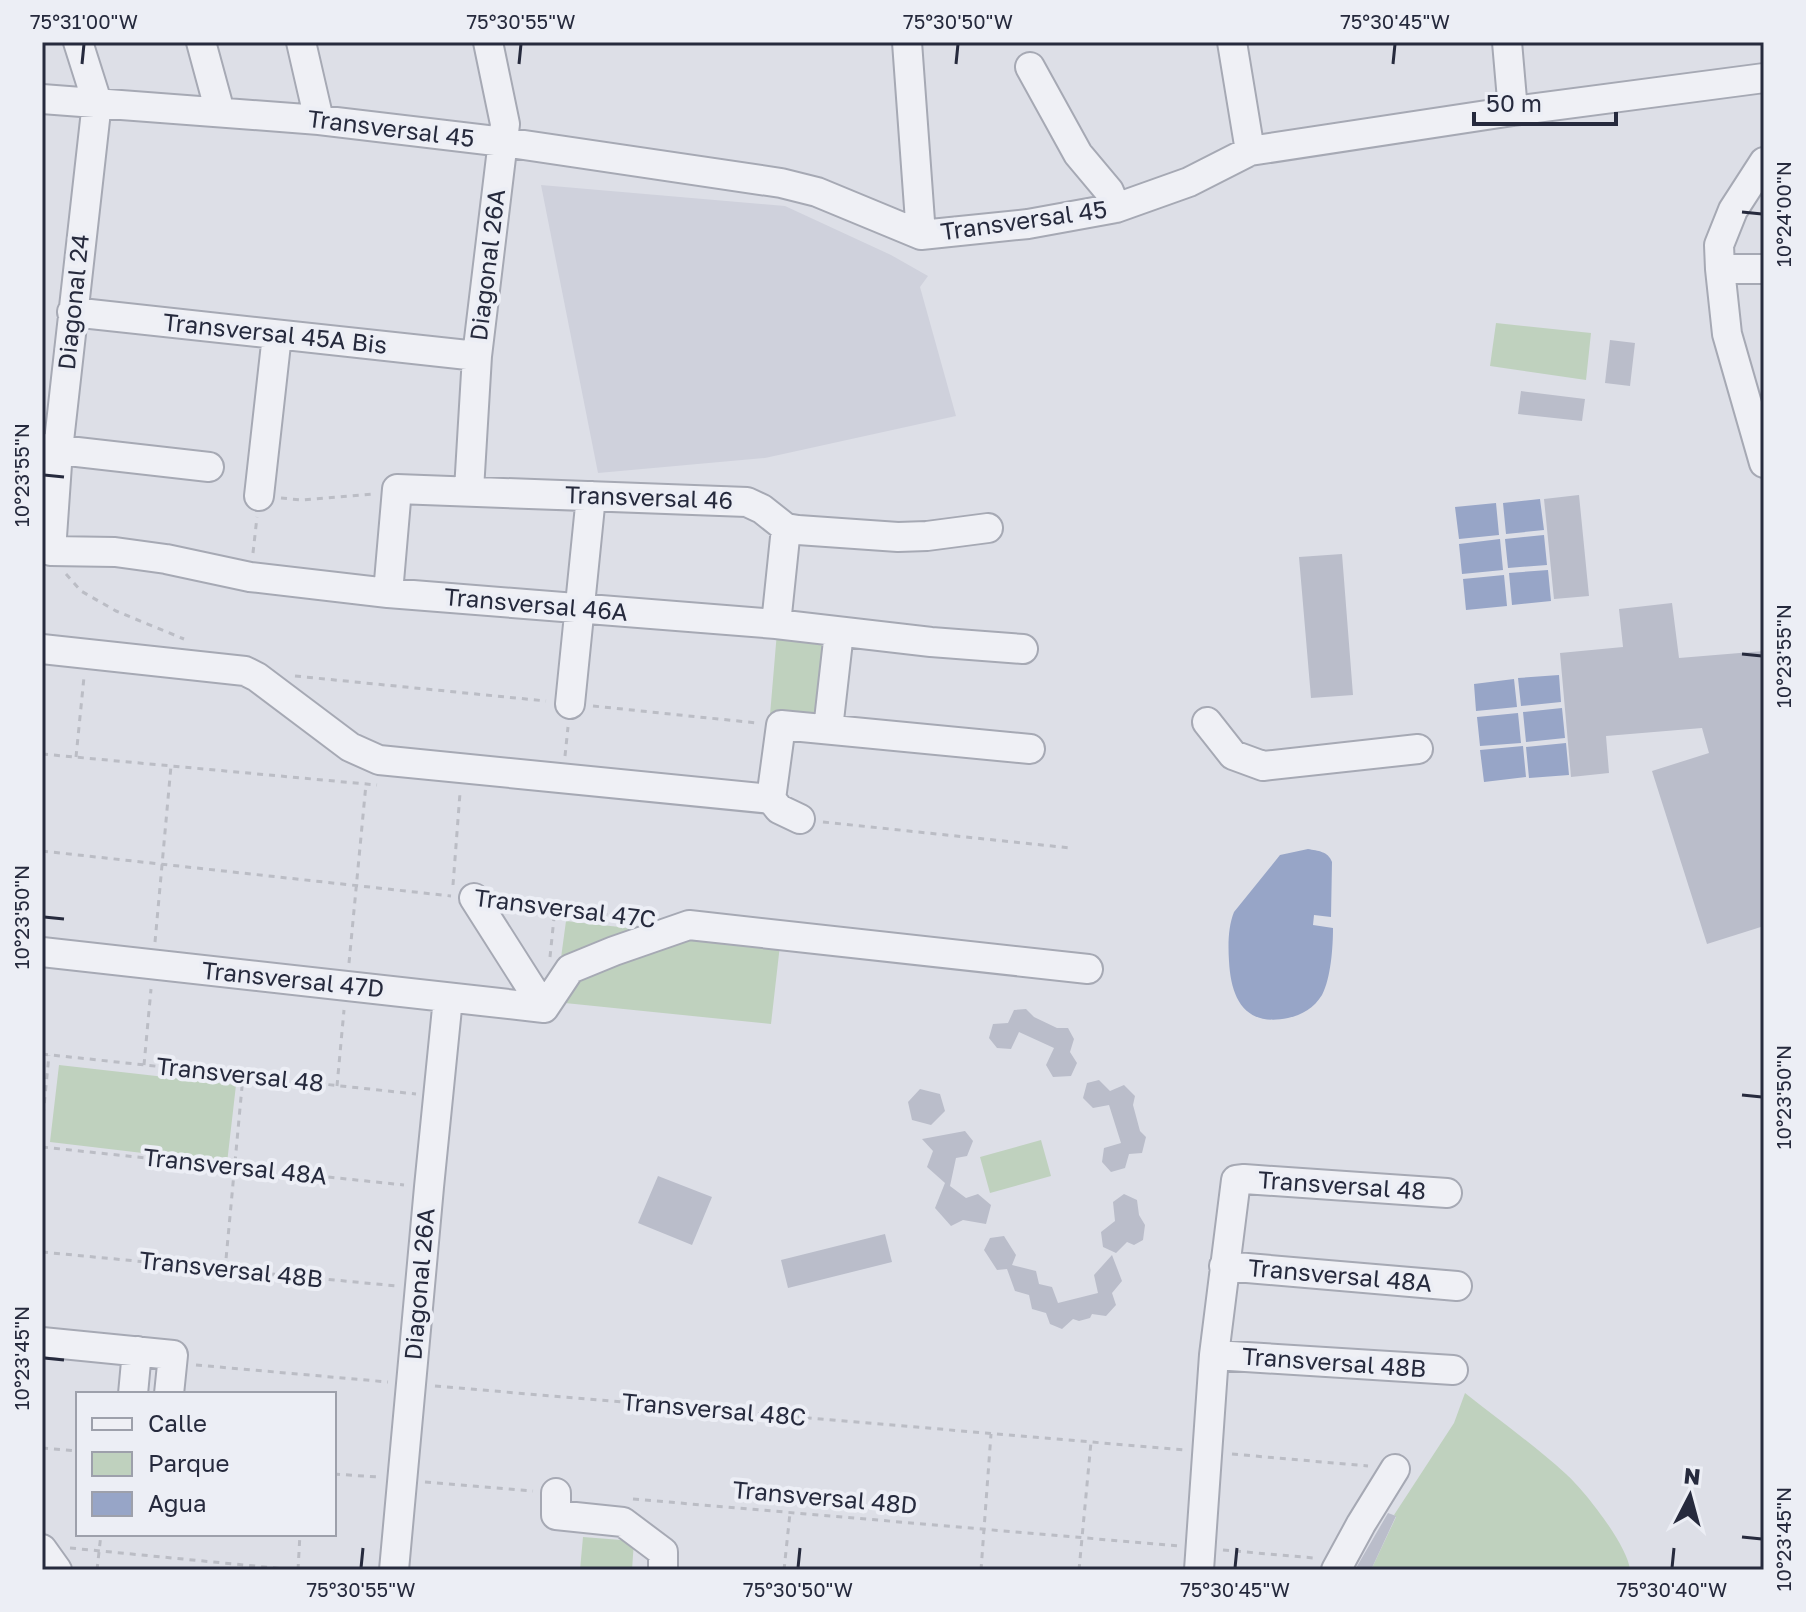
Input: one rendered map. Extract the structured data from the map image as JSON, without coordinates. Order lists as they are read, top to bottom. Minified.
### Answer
{"streets":{"street":["Transversal 45","Diagonal 26A","Diagonal 24","Transversal 45A Bis","Transversal 46","Transversal 46A","Transversal 47C","Transversal 47D","Transversal 48","Transversal 48A","Transversal 48B"],"path":["Transversal 48C","Transversal 48D"]},"crossings":[["Transversal 45","Diagonal 26A"],["Transversal 45","Diagonal 24"],["Diagonal 26A","Transversal 45A Bis"],["Diagonal 26A","Transversal 46"],["Diagonal 26A","Transversal 47D"],["Diagonal 26A","Transversal 48"],["Diagonal 26A","Transversal 48A"],["Diagonal 26A","Transversal 48B"],["Diagonal 26A","Transversal 48C"],["Diagonal 24","Transversal 45A Bis"],["Diagonal 24","Transversal 46A"],["Transversal 47C","Transversal 47D"],["Transversal 48","Transversal 48A"]],"legend":["Calle","Parque","Agua"],"scale_bar":"50 m","north":"top","coordinates":["75°31'00\"W","75°30'55\"W","75°30'50\"W","75°30'45\"W","10°24'00\"N","10°23'55\"N","10°23'50\"N","10°23'45\"N","75°30'40\"W"]}
